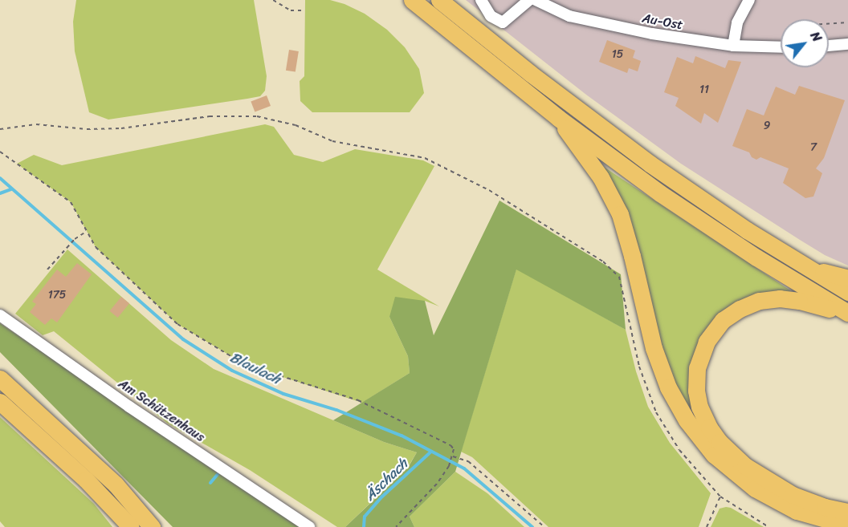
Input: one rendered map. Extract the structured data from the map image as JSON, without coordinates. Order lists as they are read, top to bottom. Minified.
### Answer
{"streets":{"street":["Au-Ost","Am Schützenhaus"]},"water":["Blaulach","Äschach"],"house_numbers":["15","11","9","7","175"],"north":"top right"}
